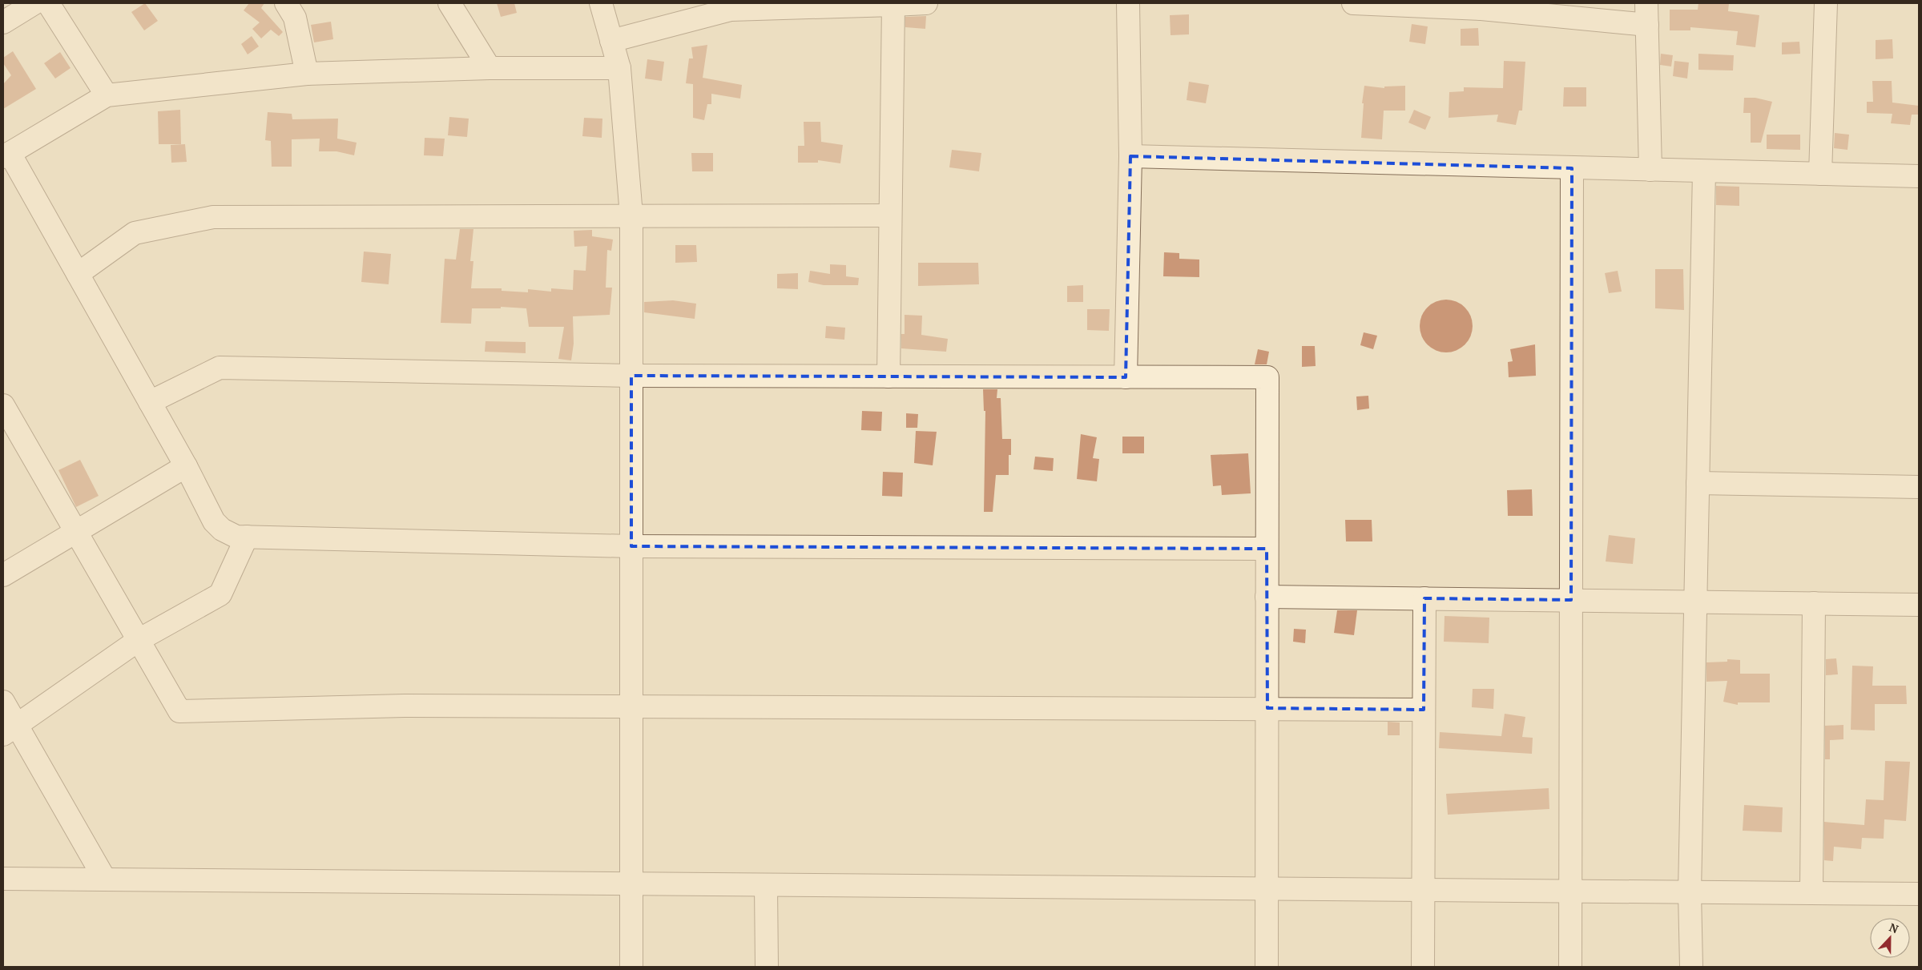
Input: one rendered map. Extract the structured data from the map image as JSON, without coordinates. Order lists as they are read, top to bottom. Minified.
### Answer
{"north":"top"}
